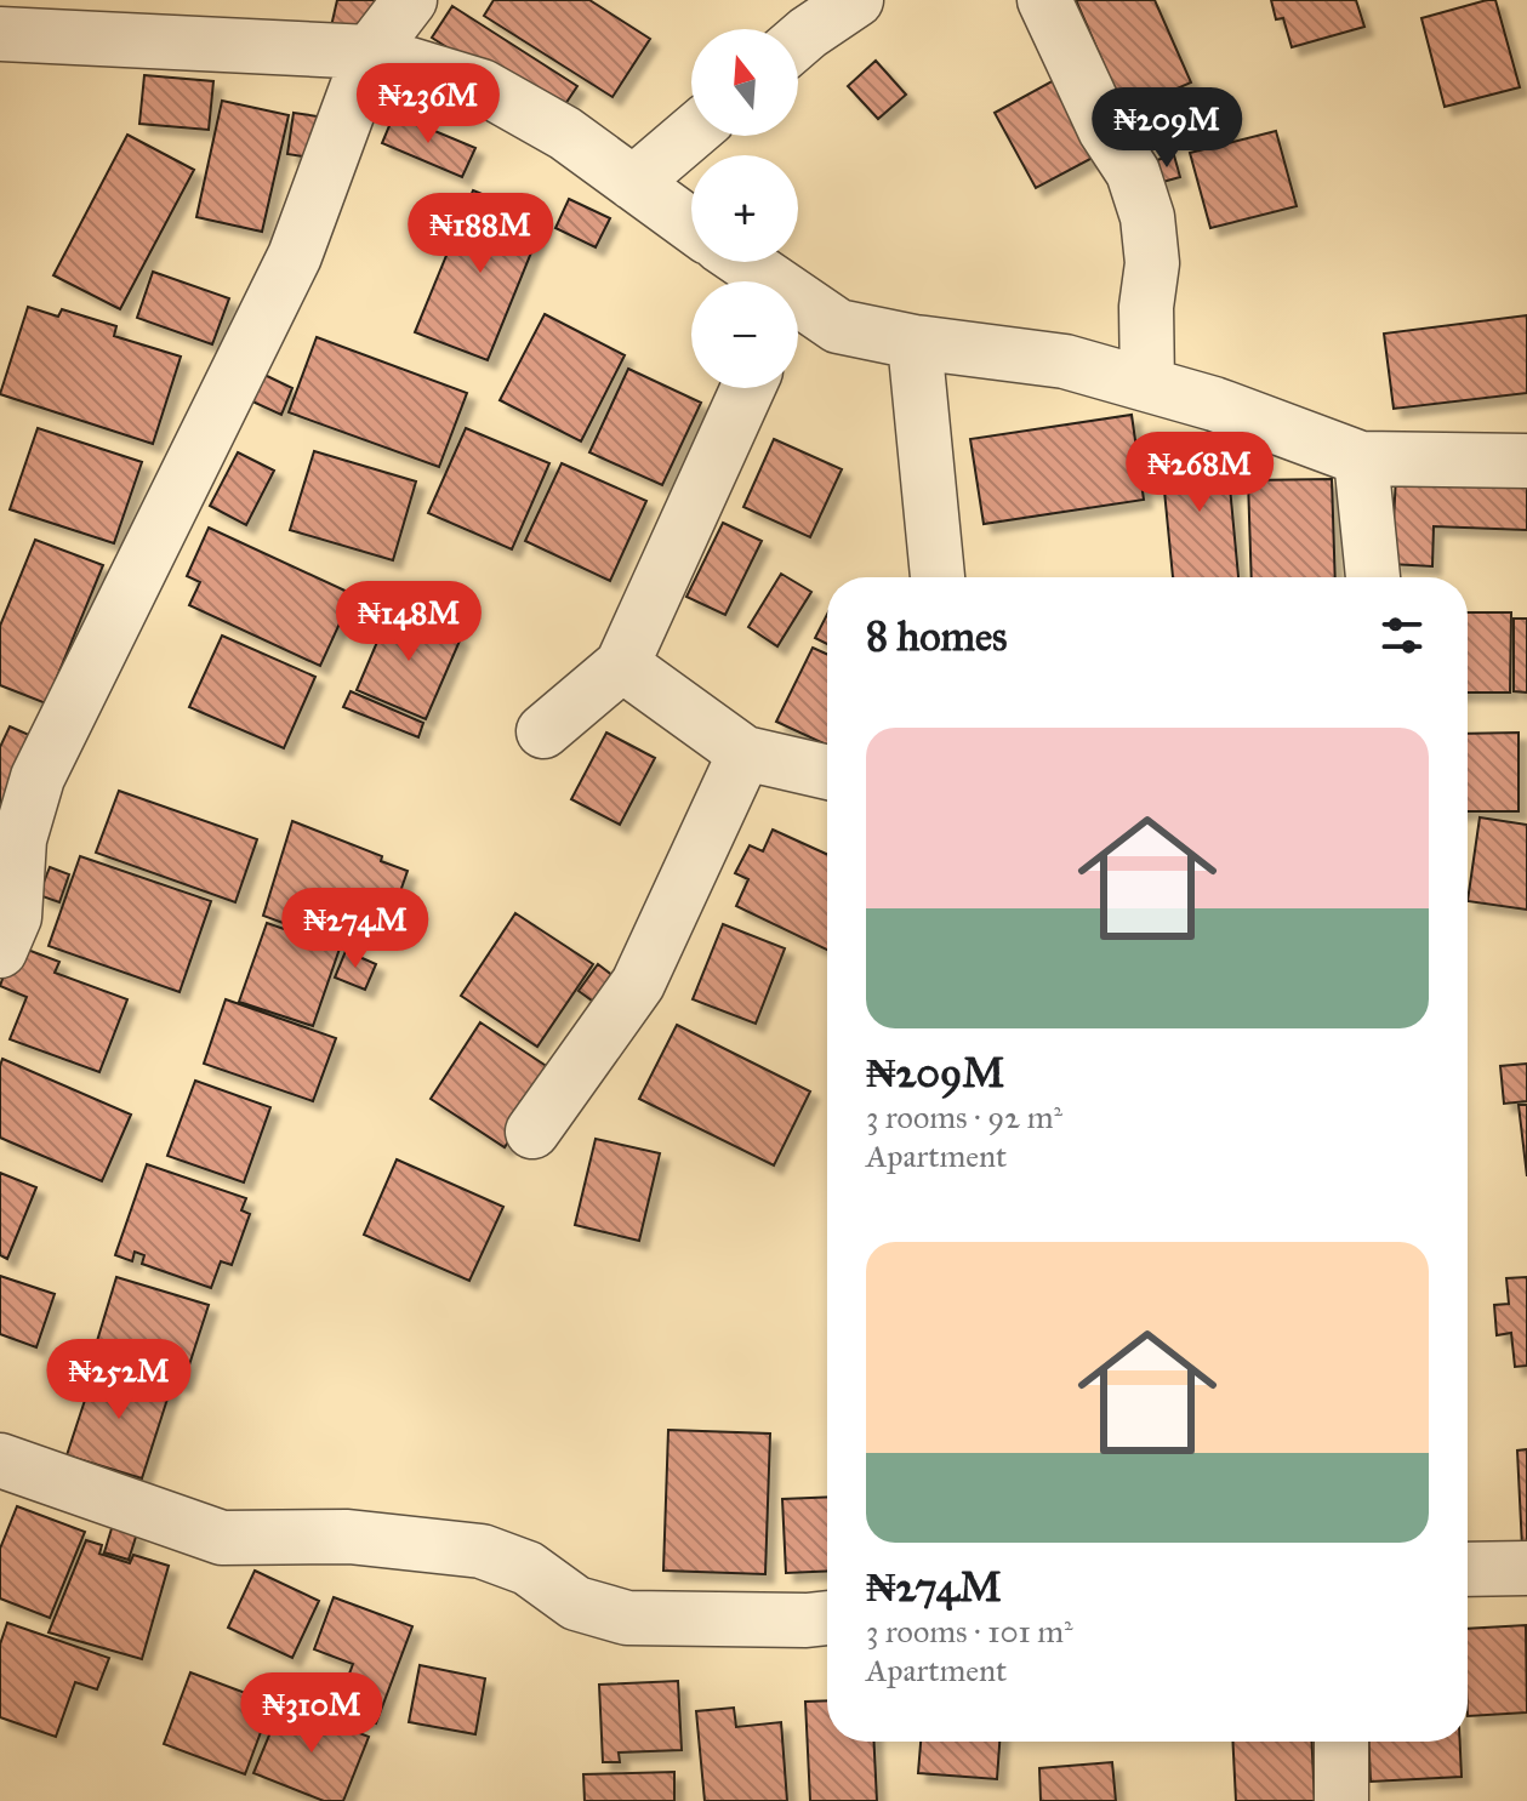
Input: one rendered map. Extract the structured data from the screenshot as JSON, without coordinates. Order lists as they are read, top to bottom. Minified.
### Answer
{"north":"top","page":{"map_buttons":["+","−"],"price":["₦236M","₦209M","₦188M","₦268M","₦148M","₦274M","₦252M","₦310M"],"heading":"8 homes","list":[{"name":"₦209M","note":"3 rooms · 92 m² · Apartment"},{"name":"₦274M","note":"3 rooms · 101 m² · Apartment"}]}}
